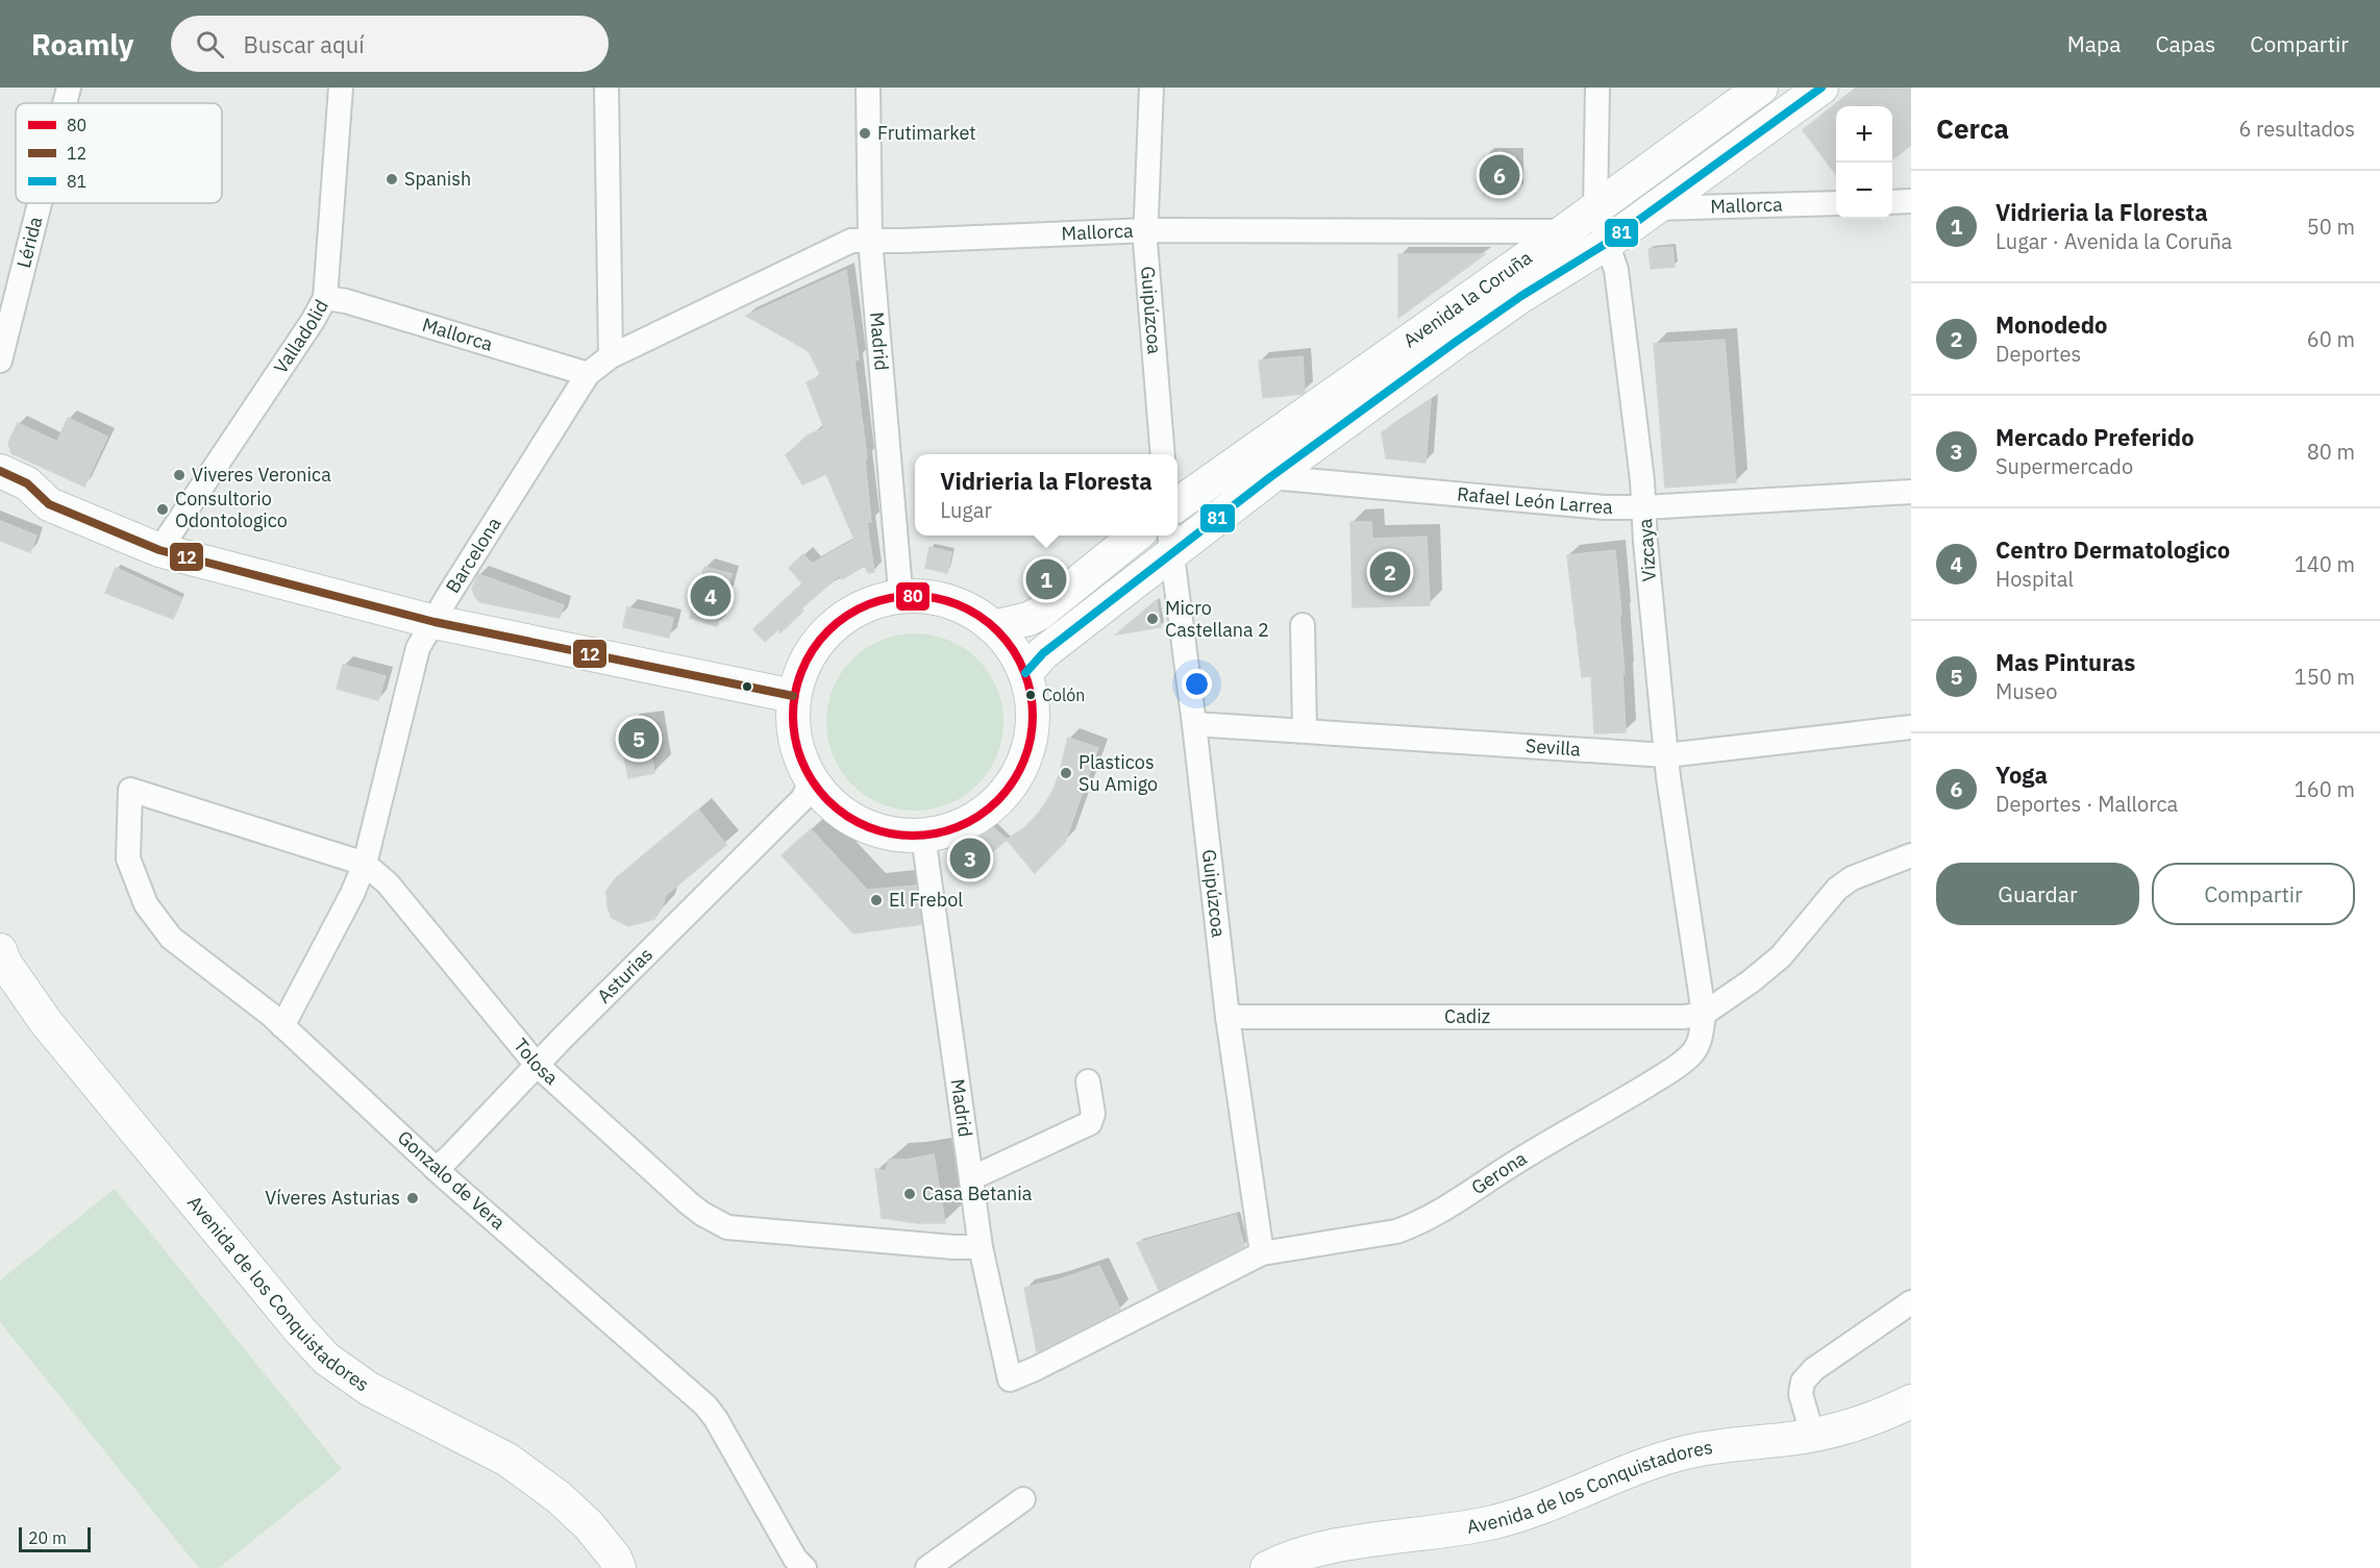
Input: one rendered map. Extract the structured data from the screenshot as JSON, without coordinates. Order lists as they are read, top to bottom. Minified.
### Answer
{"streets":{"main road":["Avenida la Coruña","Avenida de los Conquistadores"],"street":["Mallorca","Lérida","Guipúzcoa","Valladolid","Madrid","Rafael León Larrea","Vizcaya","Barcelona","Sevilla","Asturias","Cadiz","Tolosa","Gerona","Gonzalo de Vera"]},"crossings":[["Mallorca","Avenida la Coruña"],["Mallorca","Guipúzcoa"],["Mallorca","Valladolid"],["Mallorca","Madrid"],["Mallorca","Vizcaya"],["Mallorca","Barcelona"],["Avenida la Coruña","Guipúzcoa"],["Avenida la Coruña","Rafael León Larrea"],["Avenida la Coruña","Vizcaya"],["Guipúzcoa","Sevilla"],["Guipúzcoa","Cadiz"],["Guipúzcoa","Gerona"],["Madrid","Tolosa"],["Madrid","Gerona"],["Rafael León Larrea","Vizcaya"],["Vizcaya","Sevilla"],["Vizcaya","Cadiz"],["Vizcaya","Gerona"],["Barcelona","Tolosa"],["Barcelona","Gonzalo de Vera"],["Asturias","Tolosa"],["Asturias","Gonzalo de Vera"],["Cadiz","Gerona"],["Tolosa","Gonzalo de Vera"]],"places":["Frutimarket","Spanish","Viveres Veronica","Consultorio Odontologico","Micro Castellana 2","Colón","Plasticos Su Amigo","El Frebol","Casa Betania","Víveres Asturias"],"lines":["transit line 81","transit line 12","transit line 80"],"legend":["80","12","81"],"scale_bar":"20 m","page":{"header":"Roamly","search":"Buscar aquí","nav":["Mapa","Capas","Compartir"],"heading":["Cerca","6 resultados"],"map_buttons":["+","−"],"pins":["6","2","1","4","5","3"],"list":[{"mark":"1","name":"Vidrieria la Floresta","note":"Lugar · Avenida la Coruña","value":"50 m"},{"mark":"2","name":"Monodedo","note":"Deportes","value":"60 m"},{"mark":"3","name":"Mercado Preferido","note":"Supermercado","value":"80 m"},{"mark":"4","name":"Centro Dermatologico","note":"Hospital","value":"140 m"},{"mark":"5","name":"Mas Pinturas","note":"Museo","value":"150 m"},{"mark":"6","name":"Yoga","note":"Deportes · Mallorca","value":"160 m"}],"popup":["Vidrieria la Floresta","Lugar"],"buttons":["Guardar","Compartir"],"scale":"20 m"}}
